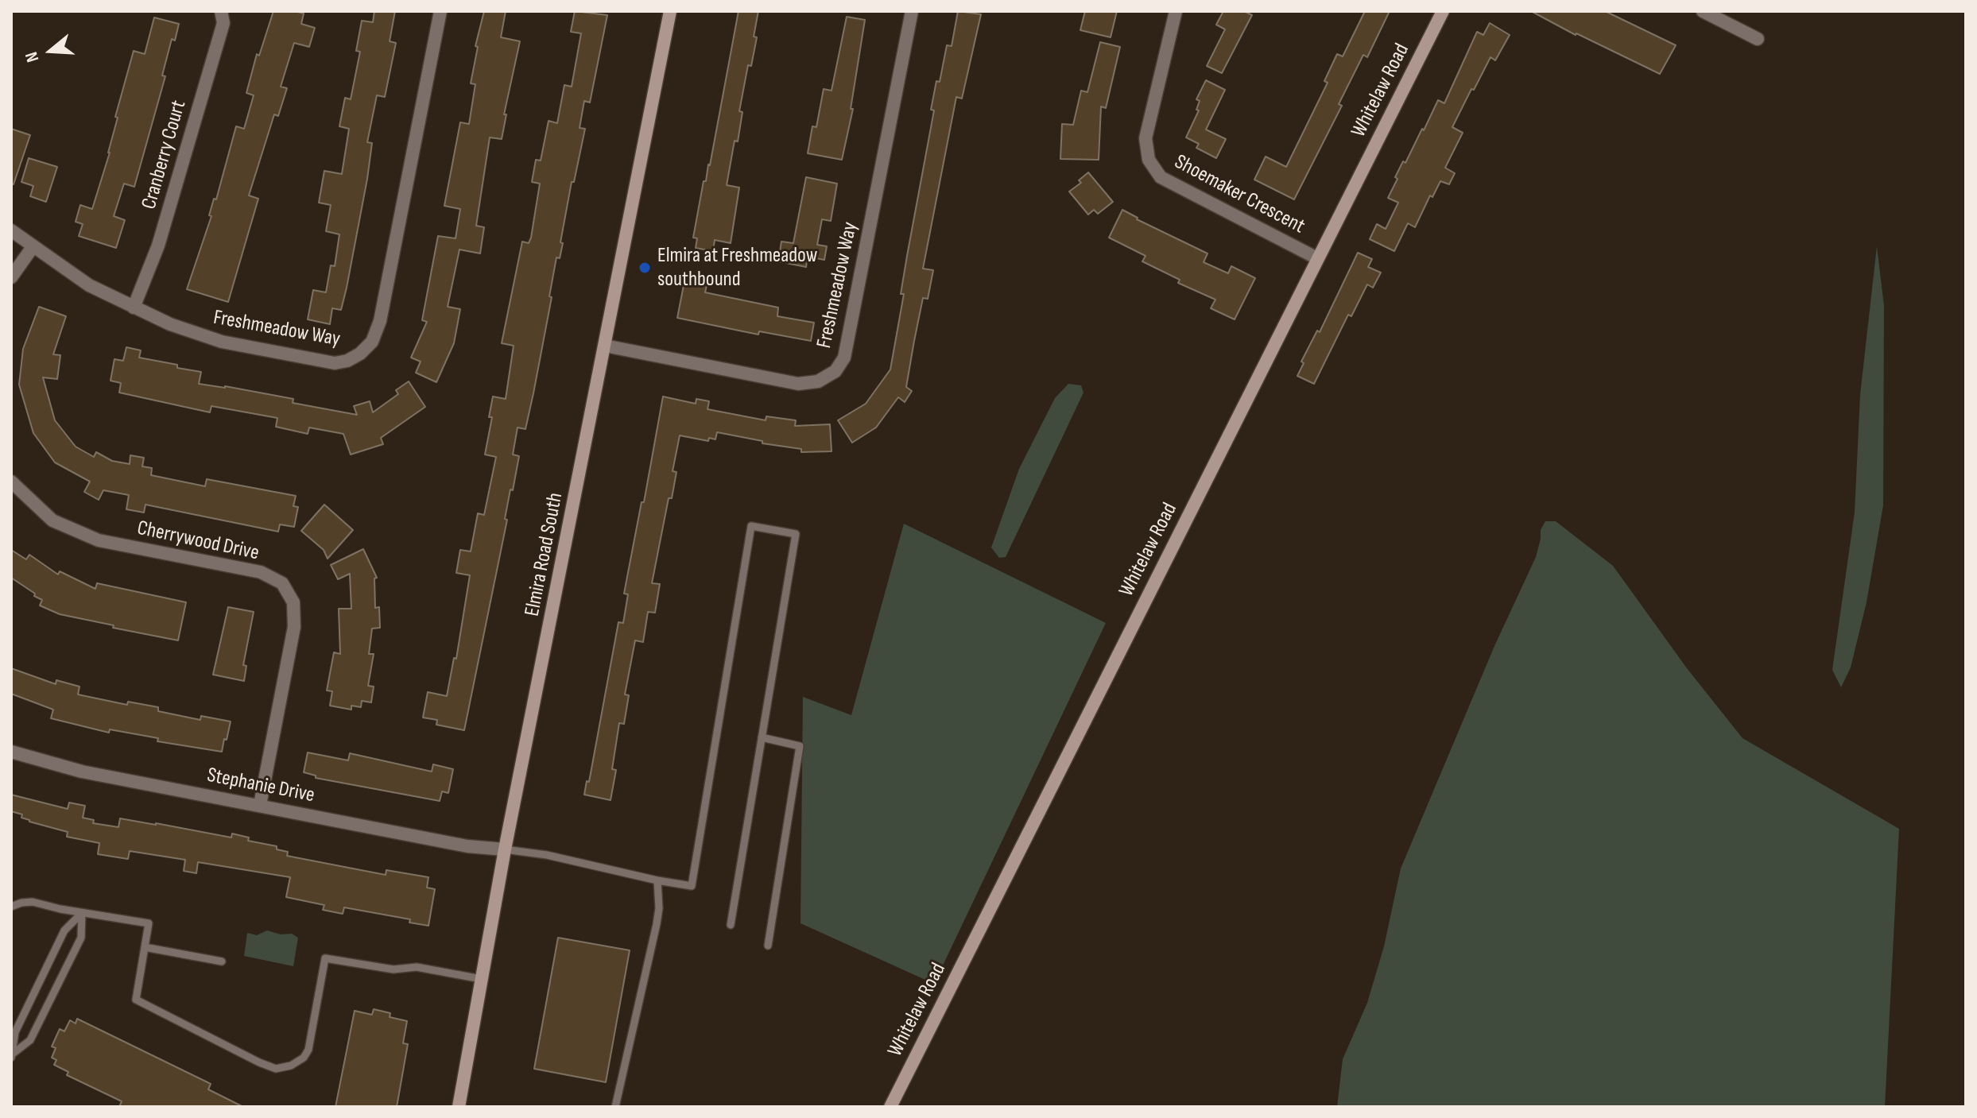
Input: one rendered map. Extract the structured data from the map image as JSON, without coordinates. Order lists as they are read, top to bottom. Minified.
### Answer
{"streets":{"street":["Whitelaw Road","Cranberry Court","Shoemaker Crescent","Freshmeadow Way","Cherrywood Drive","Elmira Road South","Stephanie Drive"]},"crossings":[["Whitelaw Road","Shoemaker Crescent"],["Cranberry Court","Freshmeadow Way"],["Freshmeadow Way","Elmira Road South"],["Cherrywood Drive","Stephanie Drive"],["Elmira Road South","Stephanie Drive"]],"places":["Elmira at Freshmeadow southbound"],"north":"left"}
